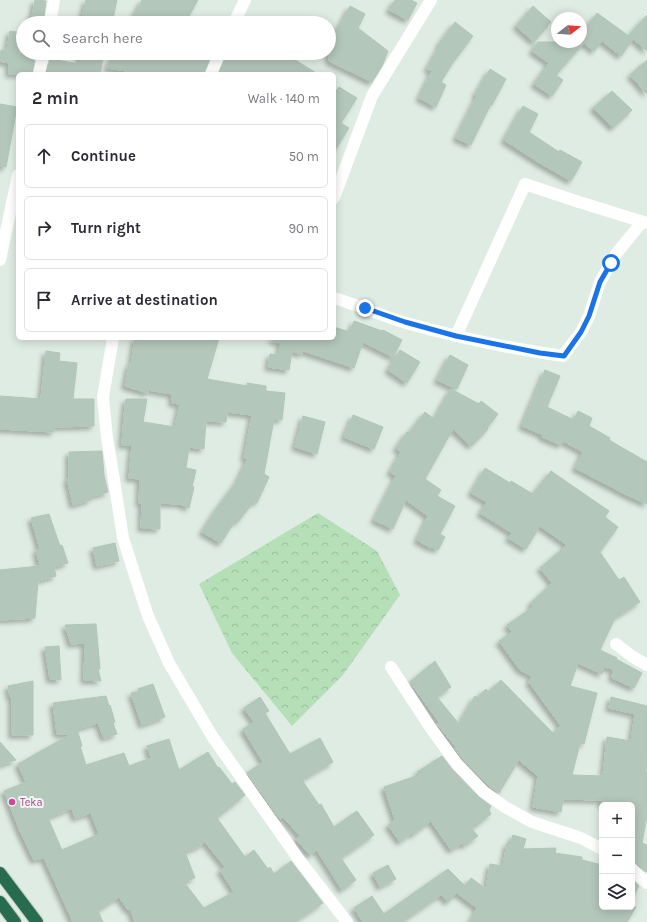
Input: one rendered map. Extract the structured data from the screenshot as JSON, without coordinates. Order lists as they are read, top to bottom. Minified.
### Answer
{"places":["Teka"],"north":"right","page":{"search":"Search here","heading":["2 min","Walk · 140 m"],"list":[["Continue","50 m"],["Turn right","90 m"],"Arrive at destination"],"map_buttons":["+","−"]}}
